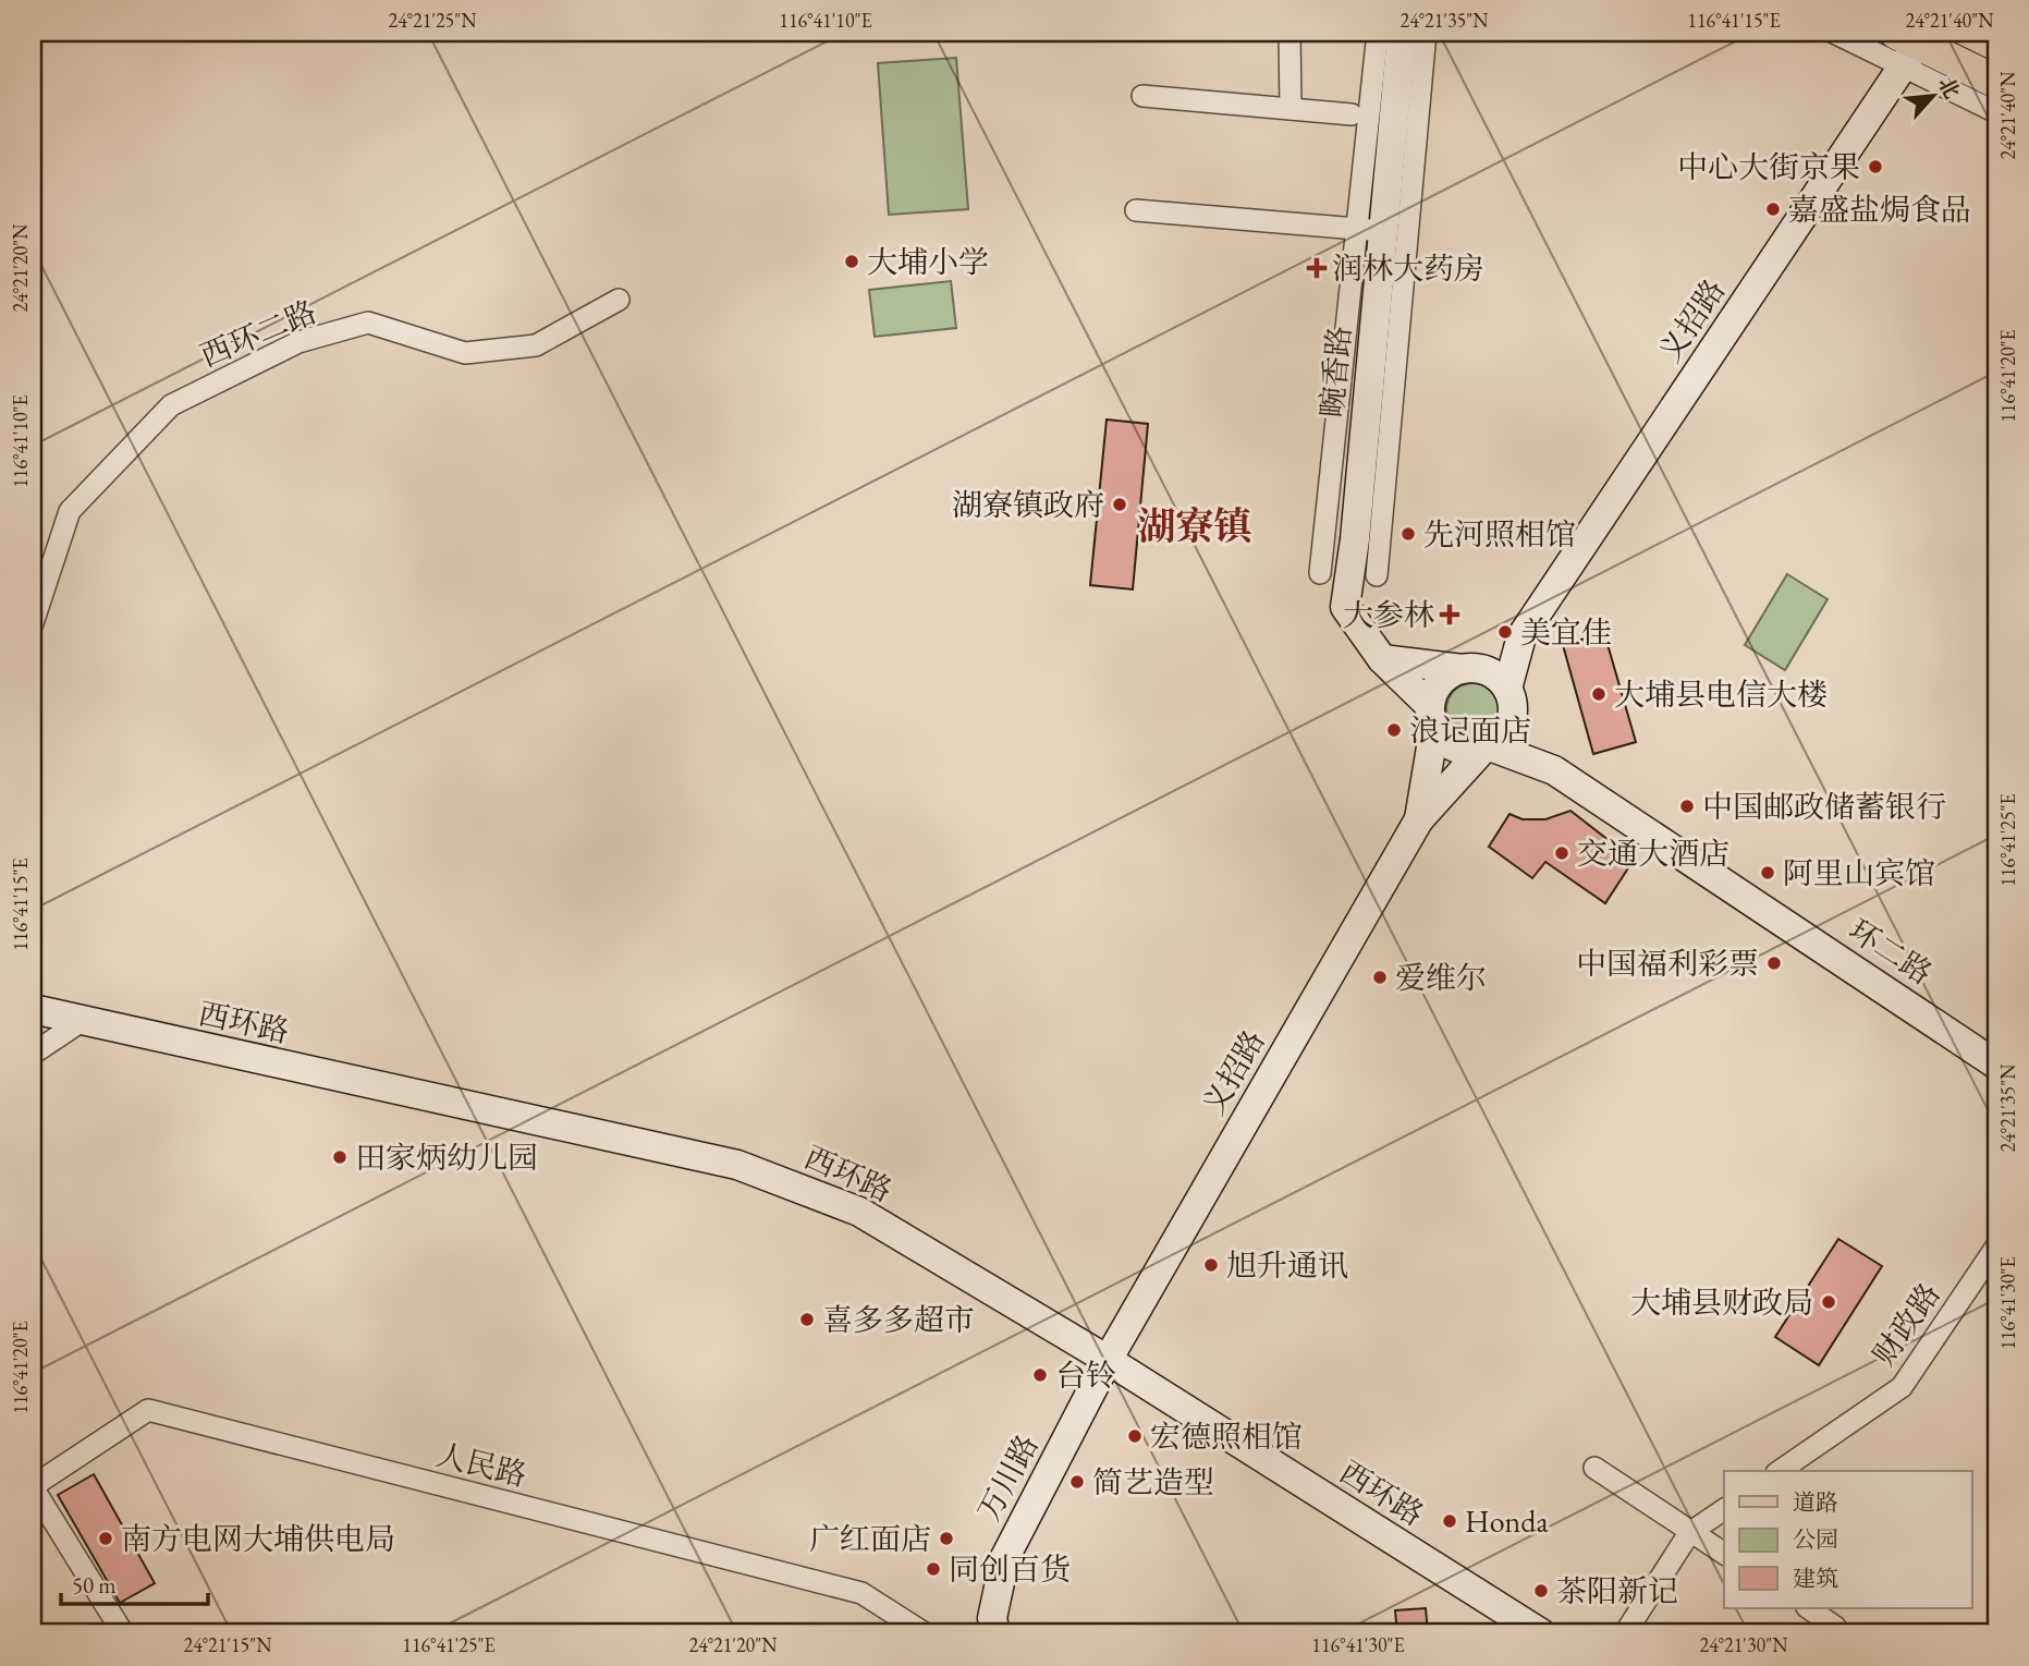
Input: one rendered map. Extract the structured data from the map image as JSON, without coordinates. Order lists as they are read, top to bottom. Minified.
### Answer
{"streets":{"main road":["义招路","畹香路","环二路","西环路","万川路"],"street":["西环二路","财政路","人民路"]},"crossings":[["义招路","西环路"],["义招路","万川路"],["西环路","万川路"]],"districts":["湖寮镇"],"places":{"other":["中心大街京果","嘉盛盐焗食品","大埔小学","湖寮镇政府","先河照相馆","美宜佳","大埔县电信大楼","浪记面店","中国邮政储蓄银行","交通大酒店","阿里山宾馆","中国福利彩票","爱维尔","田家炳幼儿园","旭升通讯","大埔县财政局","喜多多超市","台铃","宏德照相馆","简艺造型","Honda","南方电网大埔供电局","广红面店","同创百货","茶阳新记"],"health":["润林大药房","大参林"]},"legend":["道路","公园","建筑"],"scale_bar":"50 m","north":"top right","coordinates":["24°21'25\"N","116°41'10\"E","24°21'35\"N","116°41'15\"E","24°21'40\"N","24°21'20\"N","116°41'20\"E","116°41'25\"E","116°41'30\"E","24°21'15\"N","24°21'30\"N"]}
